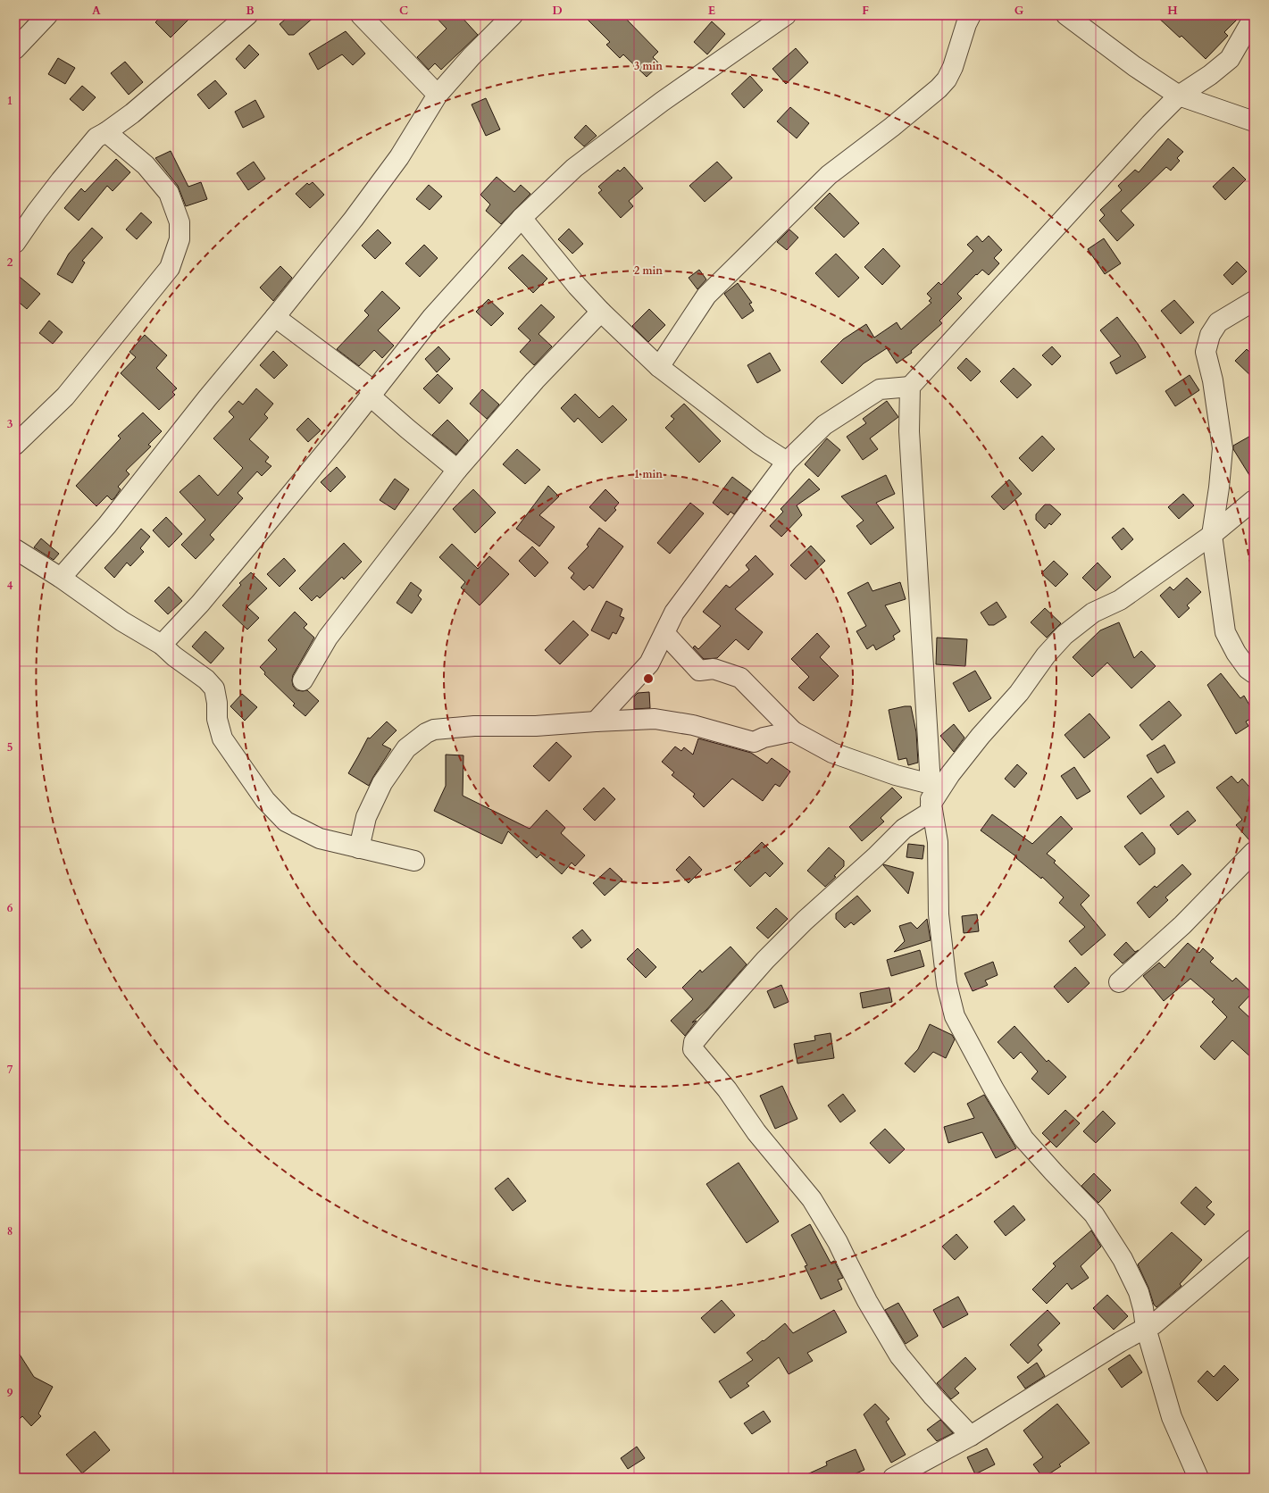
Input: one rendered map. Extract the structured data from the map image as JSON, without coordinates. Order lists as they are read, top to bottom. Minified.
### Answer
{"grid":{"columns":["A","B","C","D","E","F","G","H"],"rows":["1","2","3","4","5","6","7","8","9"]},"rings":["3 min","2 min","1 min"]}
